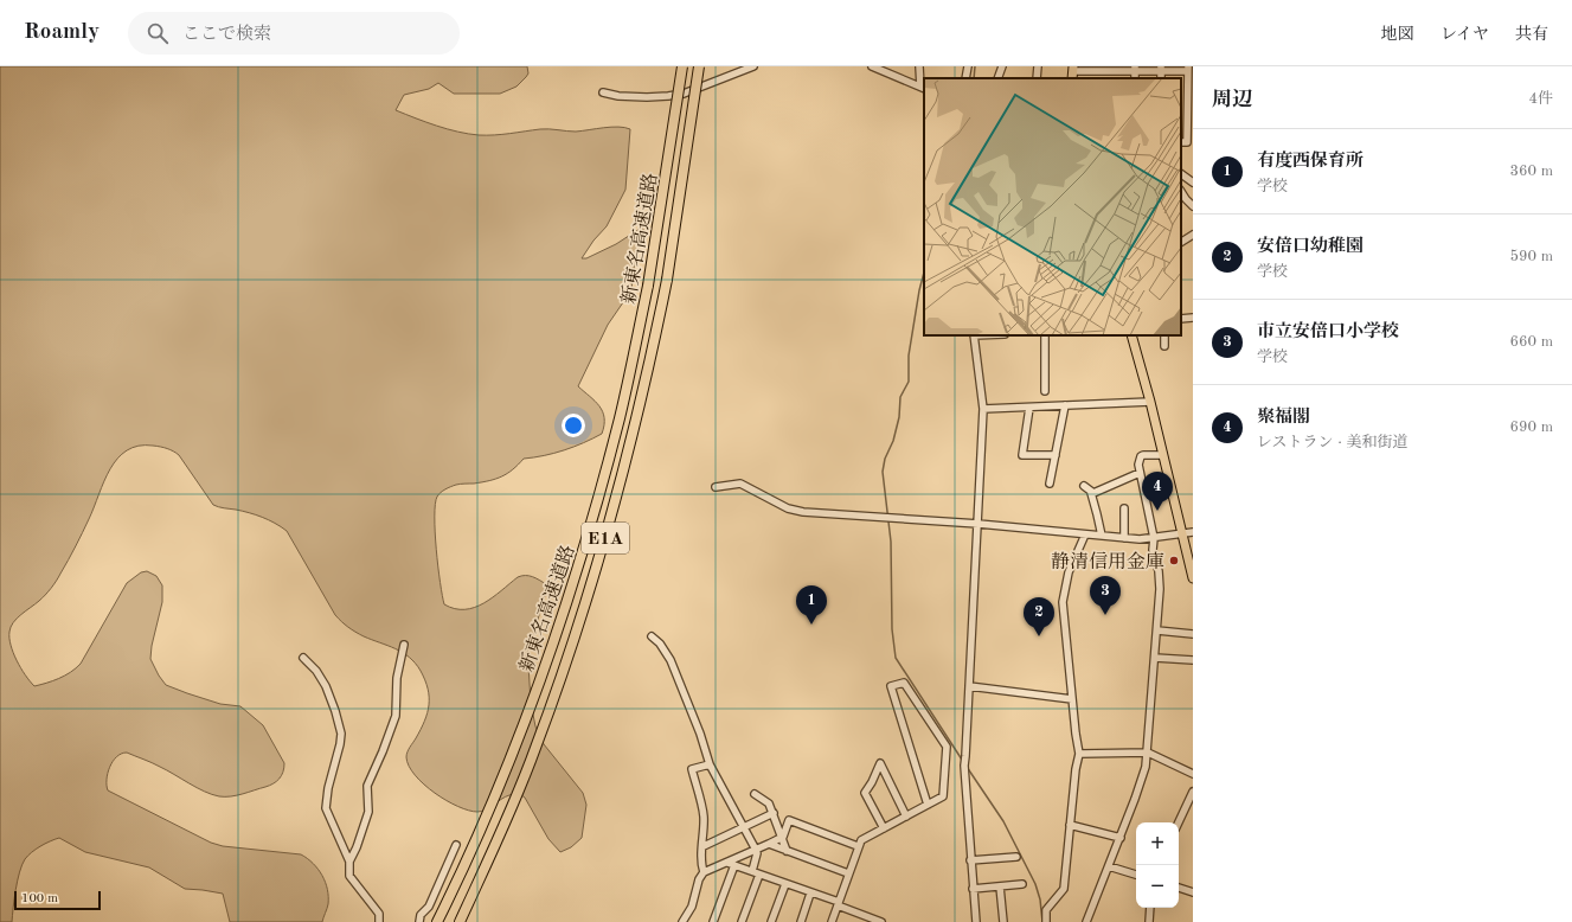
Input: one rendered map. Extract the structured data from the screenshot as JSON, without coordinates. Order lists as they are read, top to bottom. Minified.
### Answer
{"streets":{"highway":["新東名高速道路","E1A"]},"places":["静清信用金庫"],"scale_bar":"100 m","page":{"header":"Roamly","search":"ここで検索","nav":["地図","レイヤ","共有"],"heading":["周辺","4件"],"list":[{"mark":"1","name":"有度西保育所","note":"学校","value":"360 m"},{"mark":"2","name":"安倍口幼稚園","note":"学校","value":"590 m"},{"mark":"3","name":"市立安倍口小学校","note":"学校","value":"660 m"},{"mark":"4","name":"聚福閣","note":"レストラン · 美和街道","value":"690 m"}],"pins":["4","3","1","2"],"map_buttons":["+","−"],"scale":"100 m"}}
